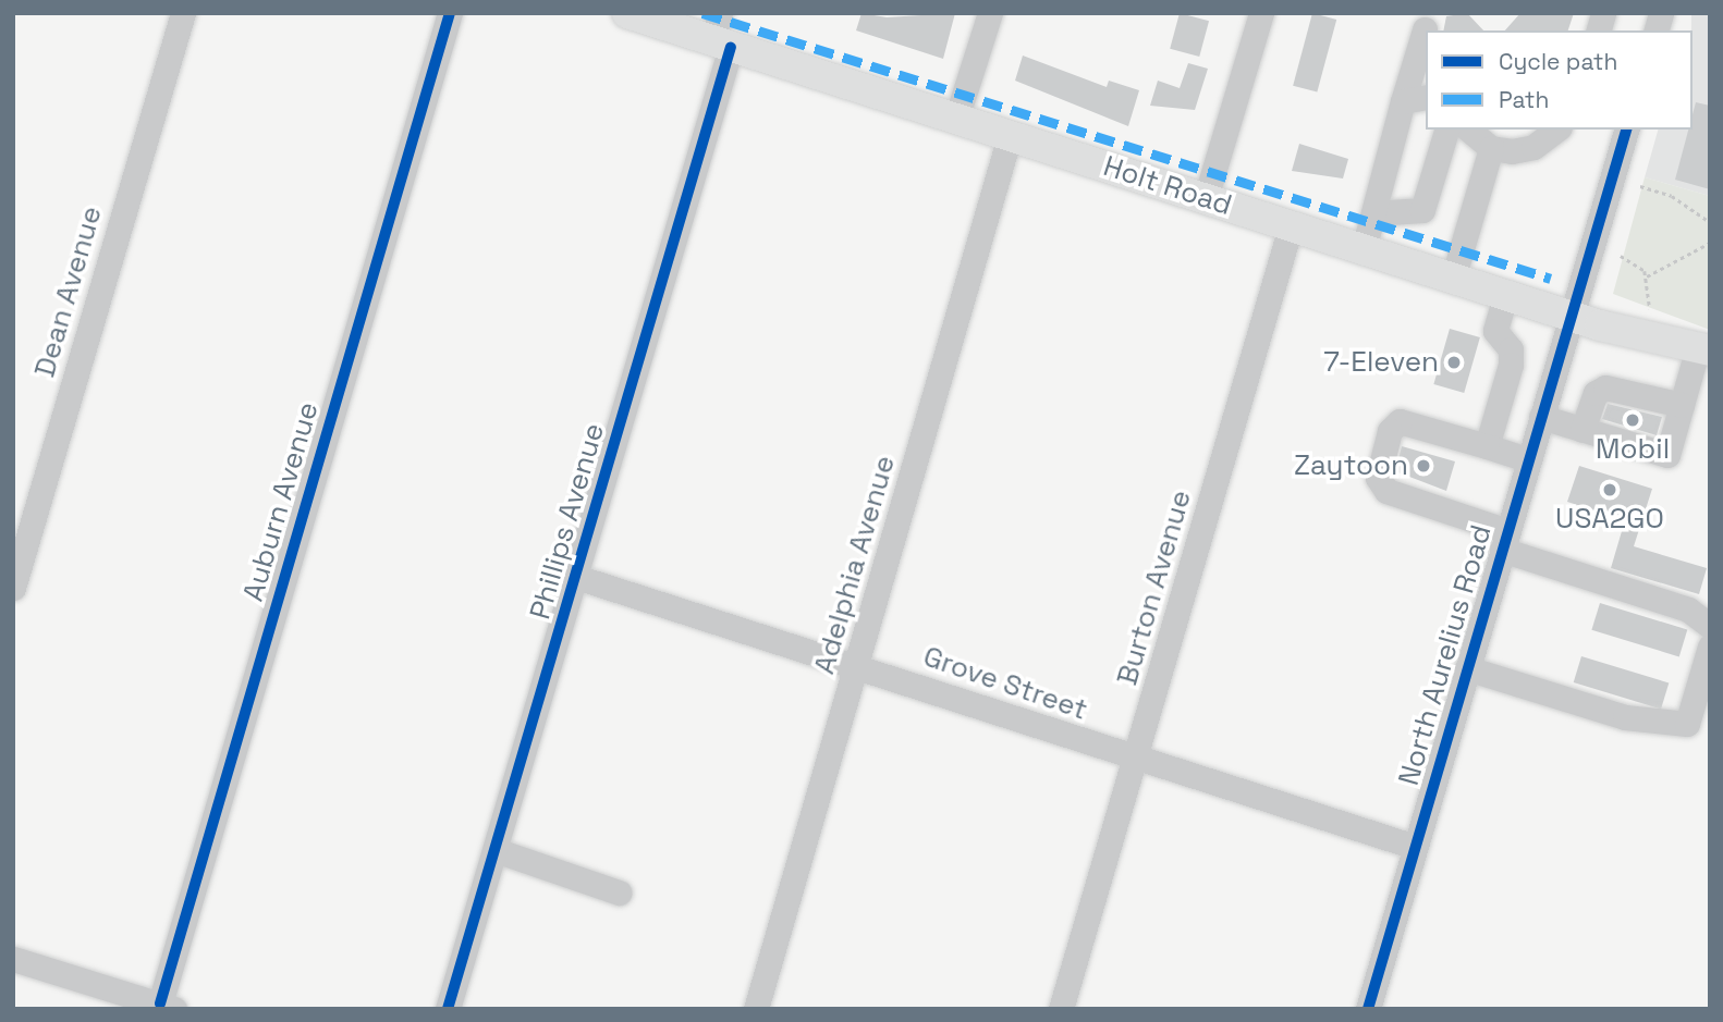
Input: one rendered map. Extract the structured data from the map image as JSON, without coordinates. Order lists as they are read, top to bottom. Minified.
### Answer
{"streets":{"main road":["Holt Road"],"street":["Dean Avenue","Auburn Avenue","Phillips Avenue","Adelphia Avenue","Burton Avenue","North Aurelius Road","Grove Street"]},"crossings":[["Holt Road","Phillips Avenue"],["Holt Road","Adelphia Avenue"],["Holt Road","Burton Avenue"],["Holt Road","North Aurelius Road"],["Phillips Avenue","Grove Street"],["Adelphia Avenue","Grove Street"],["Burton Avenue","Grove Street"],["North Aurelius Road","Grove Street"]],"places":["7-Eleven","Mobil","Zaytoon","USA2GO"],"legend":["Cycle path","Path"]}
